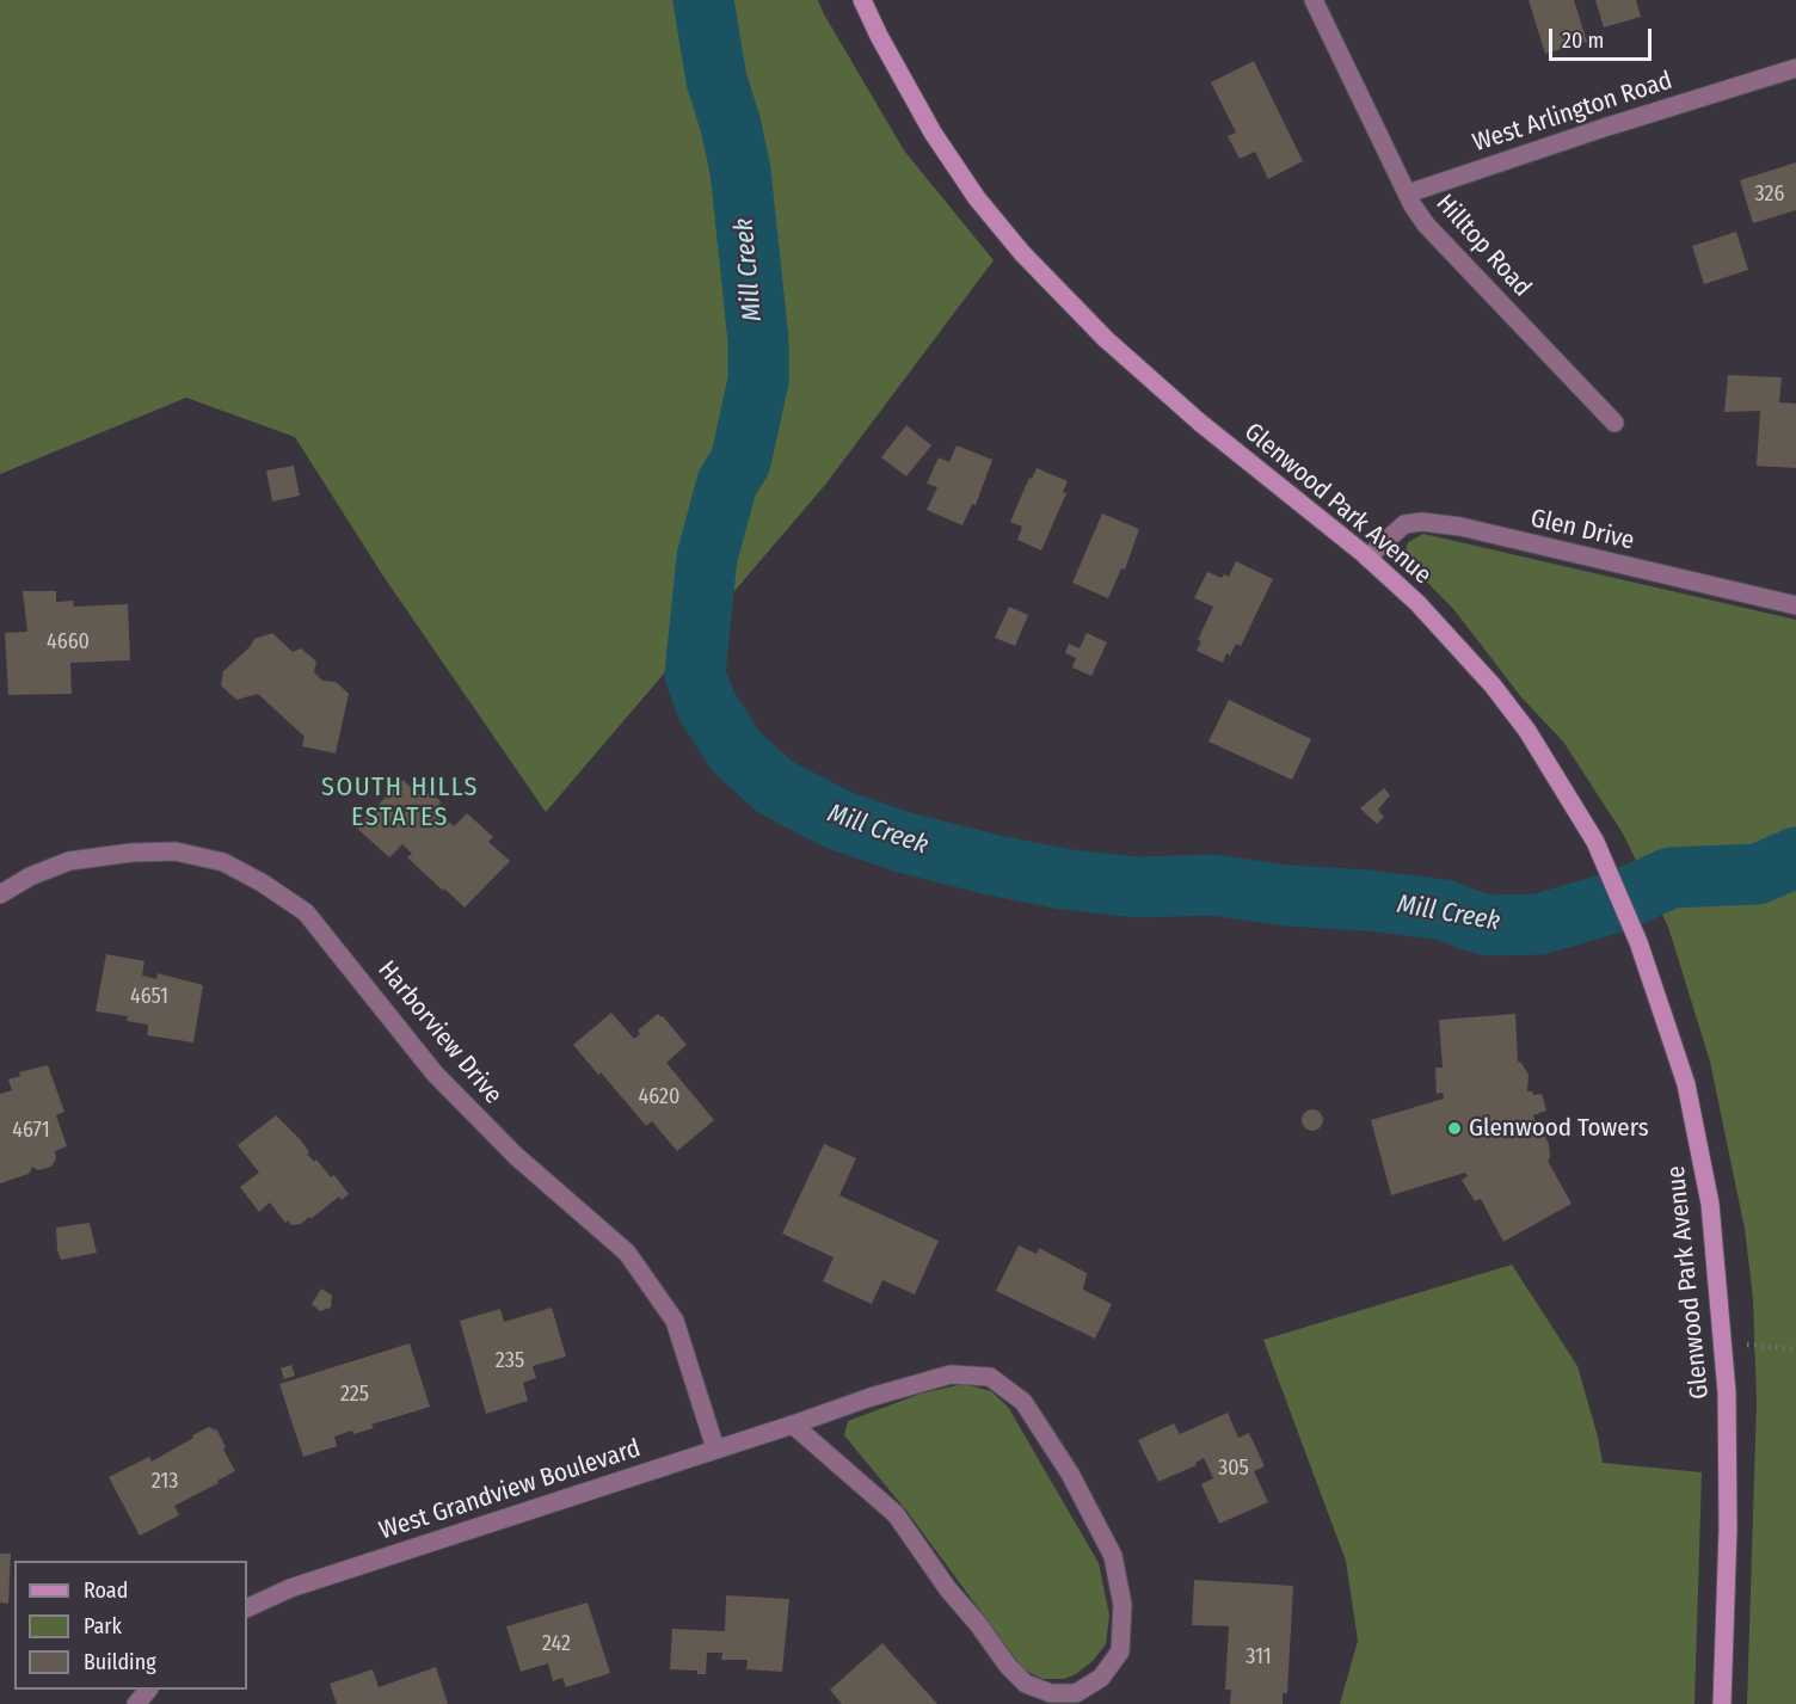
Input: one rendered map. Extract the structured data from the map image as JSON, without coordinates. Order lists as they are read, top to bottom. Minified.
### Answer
{"streets":{"main road":["Glenwood Park Avenue"],"street":["West Arlington Road","Hilltop Road","Glen Drive","Harborview Drive","West Grandview Boulevard"]},"crossings":[["West Arlington Road","Hilltop Road"],["Glenwood Park Avenue","Glen Drive"],["Harborview Drive","West Grandview Boulevard"]],"districts":["SOUTH HILLS ESTATES"],"water":["Mill Creek"],"places":["Glenwood Towers"],"house_numbers":["326","4660","4651","4620","4671","235","225","305","213","242","311"],"legend":["Road","Park","Building"],"scale_bar":"20 m"}
